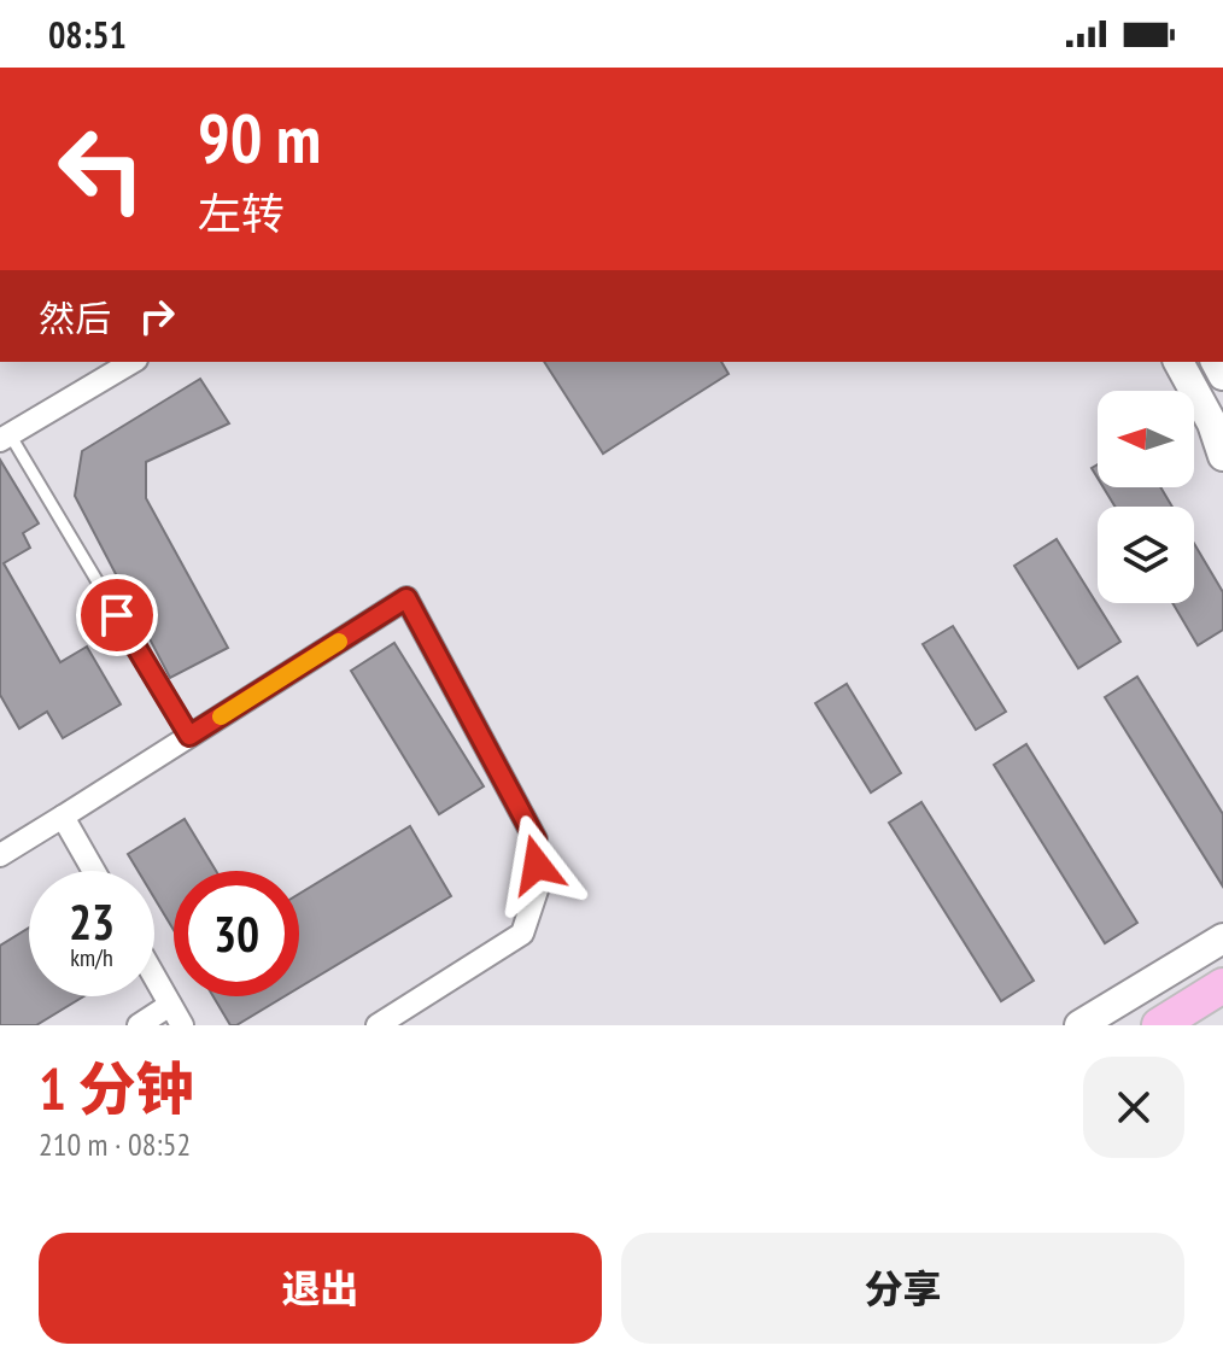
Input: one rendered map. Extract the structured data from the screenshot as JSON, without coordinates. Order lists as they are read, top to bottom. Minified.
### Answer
{"north":"left","page":{"status":"08:51","turn":["90 m","左转"],"then":"然后","speed":"23 km/h","limit":"30","heading":["1 分钟","210 m · 08:52"],"buttons":["退出","分享"]}}
